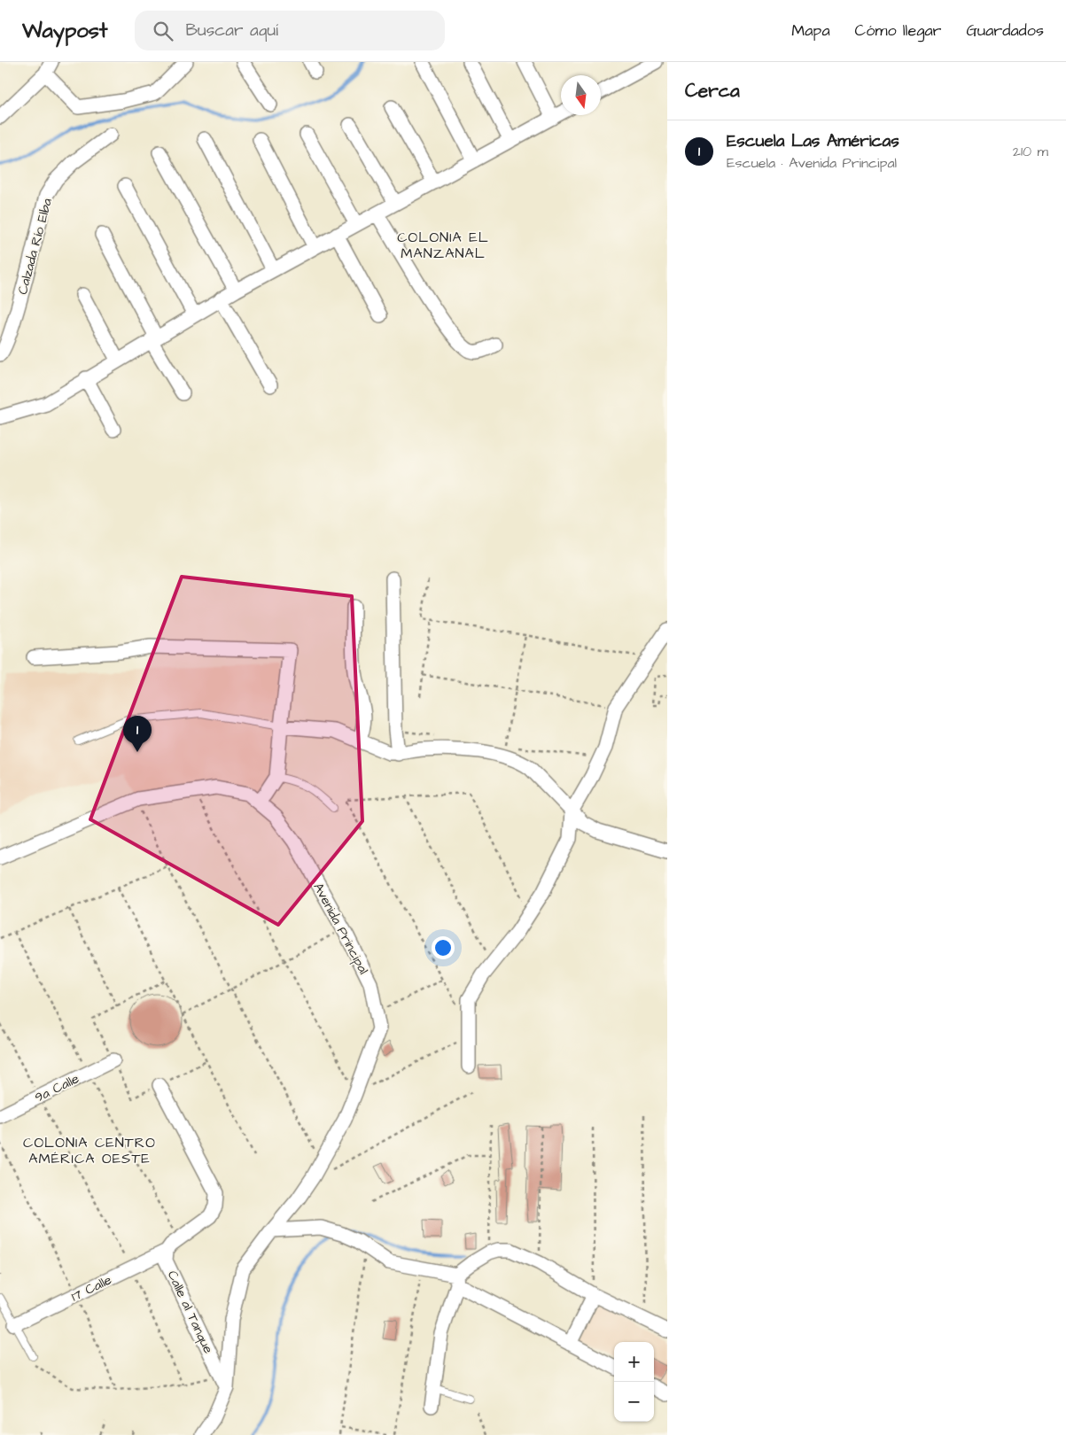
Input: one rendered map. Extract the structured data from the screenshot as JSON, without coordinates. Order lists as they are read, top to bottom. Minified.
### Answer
{"streets":{"street":["Calzada Río Elba","Avenida Principal","9a Calle","17 Calle","Calle al Tanque"]},"crossings":[["Avenida Principal","Calle al Tanque"],["17 Calle","Calle al Tanque"]],"districts":["COLONIA EL MANZANAL","COLONIA CENTRO AMÉRICA OESTE"],"north":"bottom","page":{"header":"Waypost","search":"Buscar aquí","nav":["Mapa","Cómo llegar","Guardados"],"heading":"Cerca","list":[{"mark":"1","name":"Escuela Las Américas","note":"Escuela · Avenida Principal","value":"210 m"}],"pins":"1","map_buttons":["+","−"]}}
